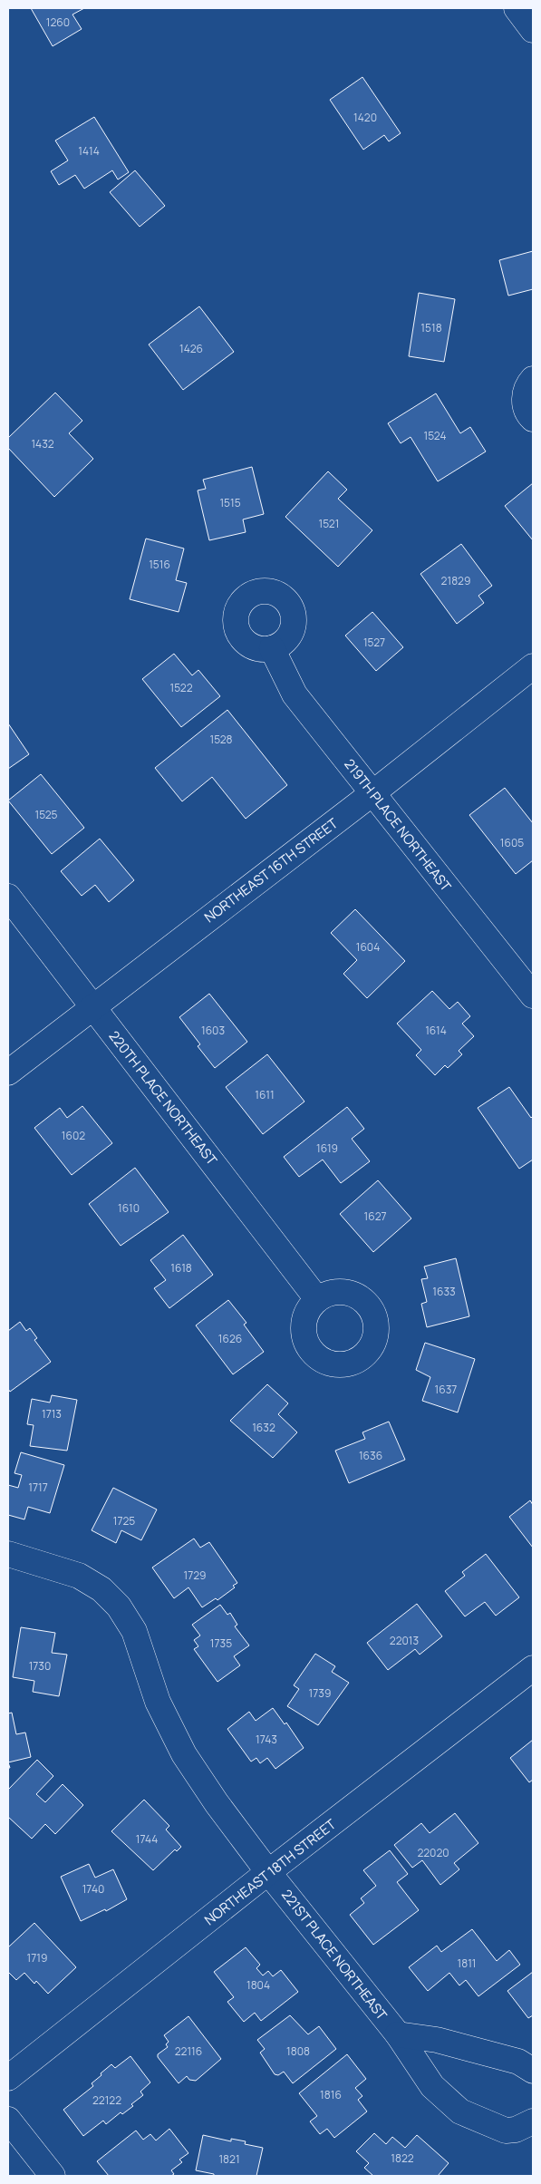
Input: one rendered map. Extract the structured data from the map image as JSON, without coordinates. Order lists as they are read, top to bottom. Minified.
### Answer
{"streets":{"street":["219TH PLACE NORTHEAST","NORTHEAST 16TH STREET","220TH PLACE NORTHEAST","NORTHEAST 18TH STREET","221ST PLACE NORTHEAST"]},"crossings":[["219TH PLACE NORTHEAST","NORTHEAST 16TH STREET"],["NORTHEAST 16TH STREET","220TH PLACE NORTHEAST"],["NORTHEAST 18TH STREET","221ST PLACE NORTHEAST"]],"house_numbers":["1260","1420","1414","1518","1426","1524","1432","1515","1521","1516","21829","1527","1522","1528","1525","1605","1604","1603","1614","1611","1602","1619","1610","1627","1618","1633","1626","1637","1713","1632","1636","1717","1725","1729","22013","1735","1730","1739","1743","1744","22020","1740","1719","1811","1804","22116","1808","1816","22122","1822","1821"]}
